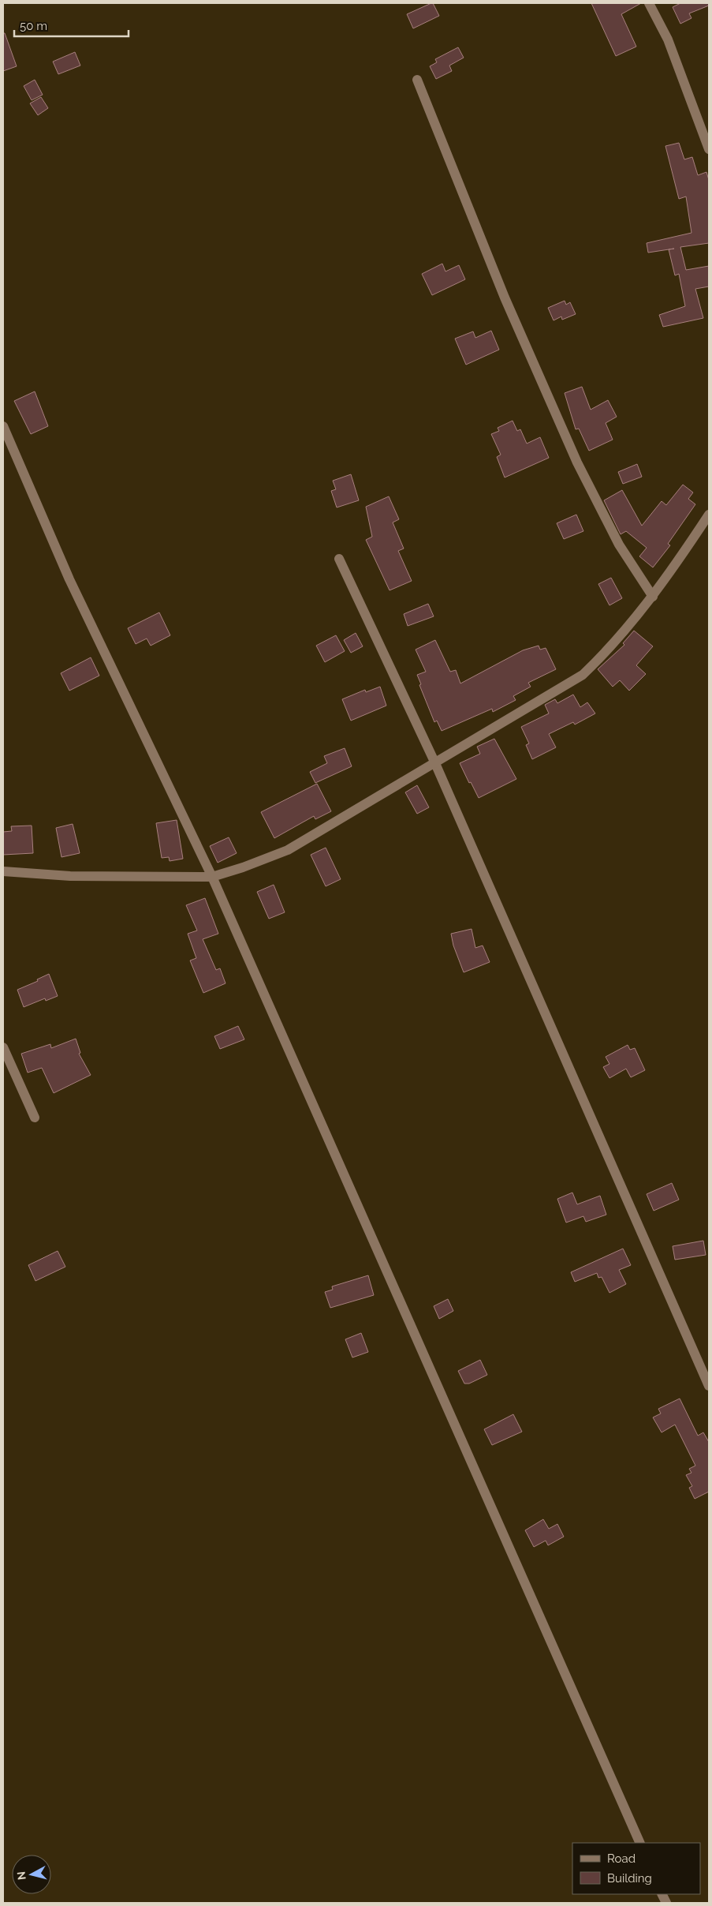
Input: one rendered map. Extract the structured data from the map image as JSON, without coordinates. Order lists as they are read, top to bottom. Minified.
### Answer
{"legend":["Road","Building"],"scale_bar":"50 m","north":"left"}
